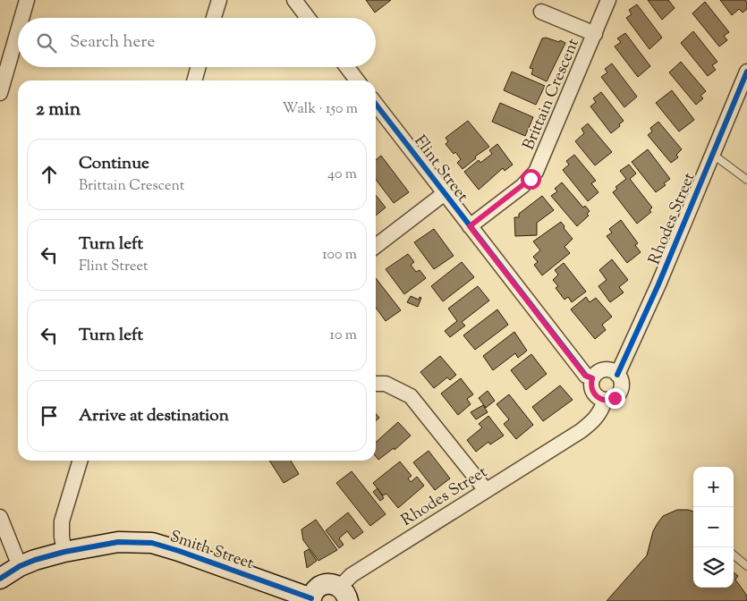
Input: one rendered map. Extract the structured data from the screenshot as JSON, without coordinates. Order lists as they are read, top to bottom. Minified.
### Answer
{"streets":{"street":["Brittain Crescent","Flint Street","Rhodes Street","Smith Street"]},"crossings":[["Brittain Crescent","Flint Street"],["Flint Street","Rhodes Street"]],"page":{"search":"Search here","heading":["2 min","Walk · 150 m"],"list":[["Continue","Brittain Crescent","40 m"],["Turn left","Flint Street","100 m"],["Turn left","10 m"],"Arrive at destination"],"map_buttons":["+","−"]}}
